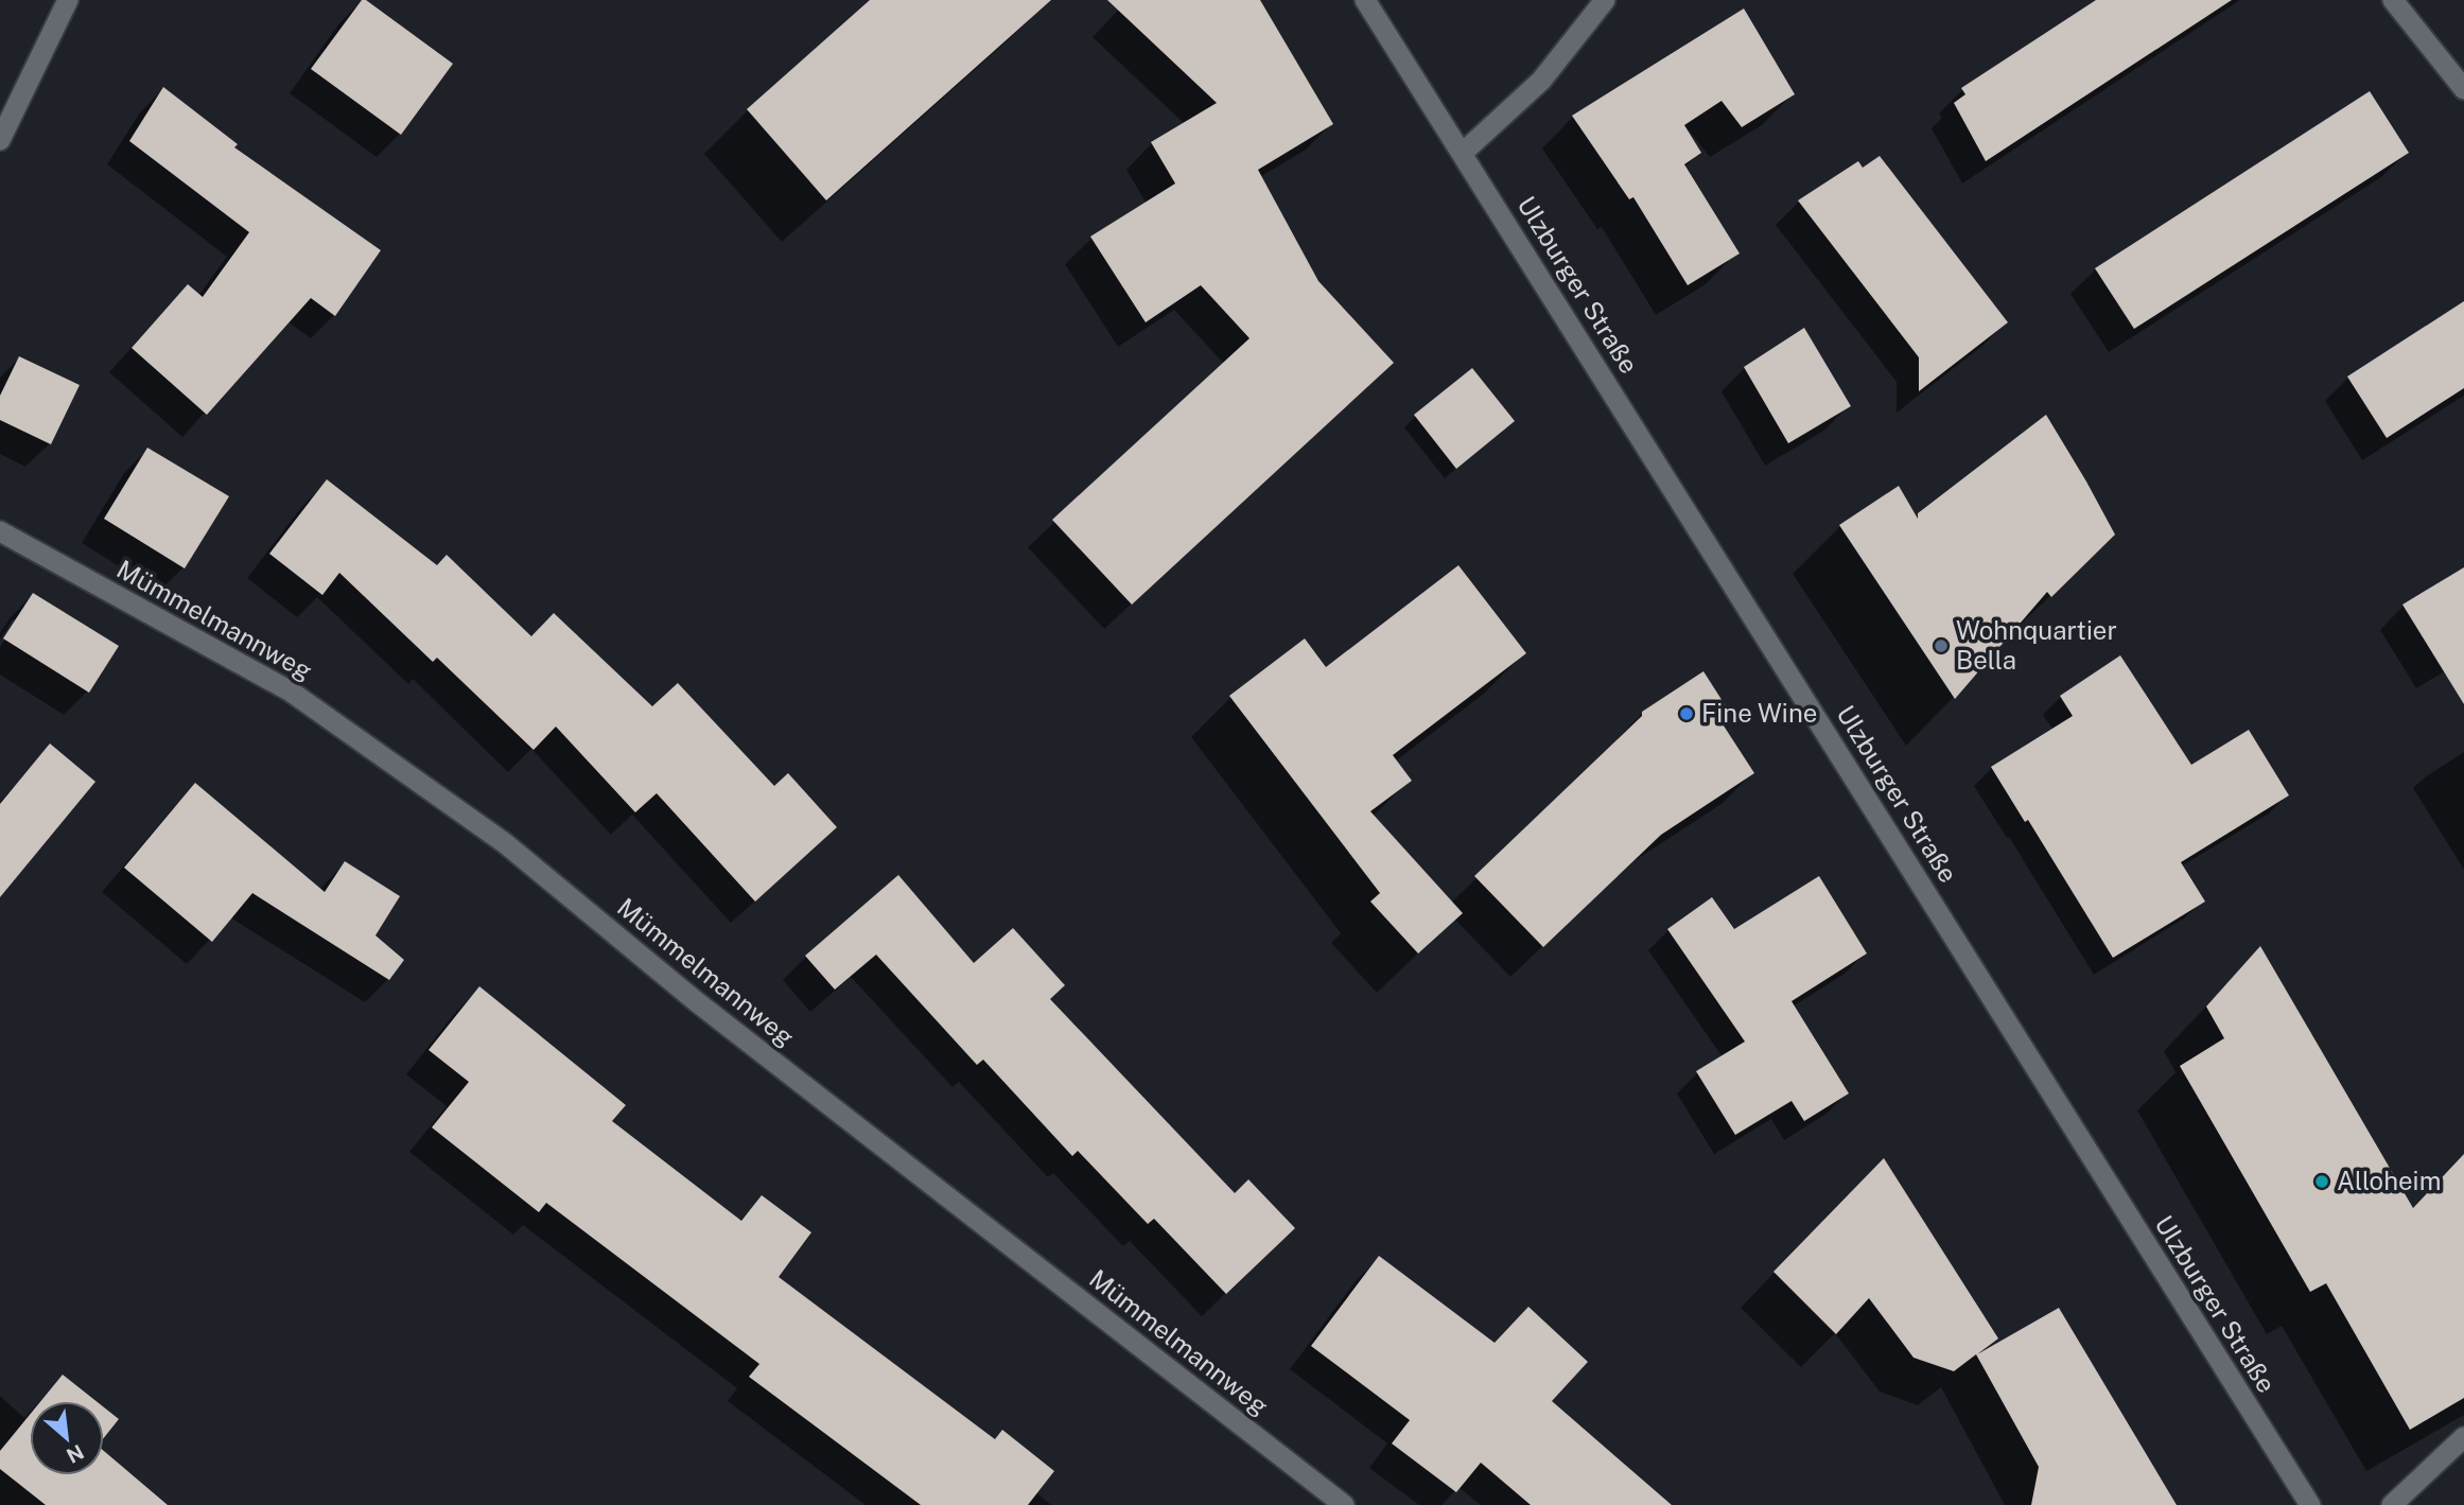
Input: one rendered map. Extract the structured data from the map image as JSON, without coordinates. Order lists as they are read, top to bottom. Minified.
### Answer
{"streets":{"street":["Ulzburger Straße","Mümmelmannweg"]},"places":["Wohnquartier Bella","Fine Wine","Alloheim"],"north":"bottom right"}
